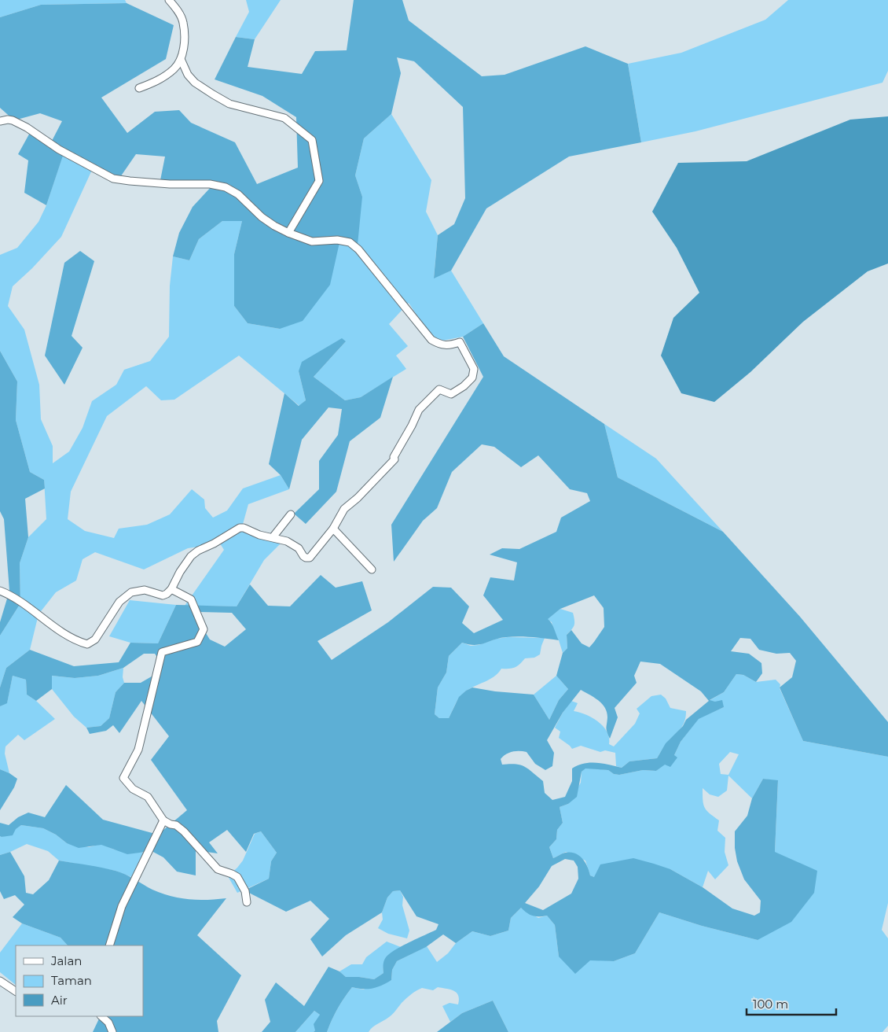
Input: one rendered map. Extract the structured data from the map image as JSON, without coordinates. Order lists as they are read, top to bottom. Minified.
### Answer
{"legend":["Jalan","Taman","Air"],"scale_bar":"100 m"}
